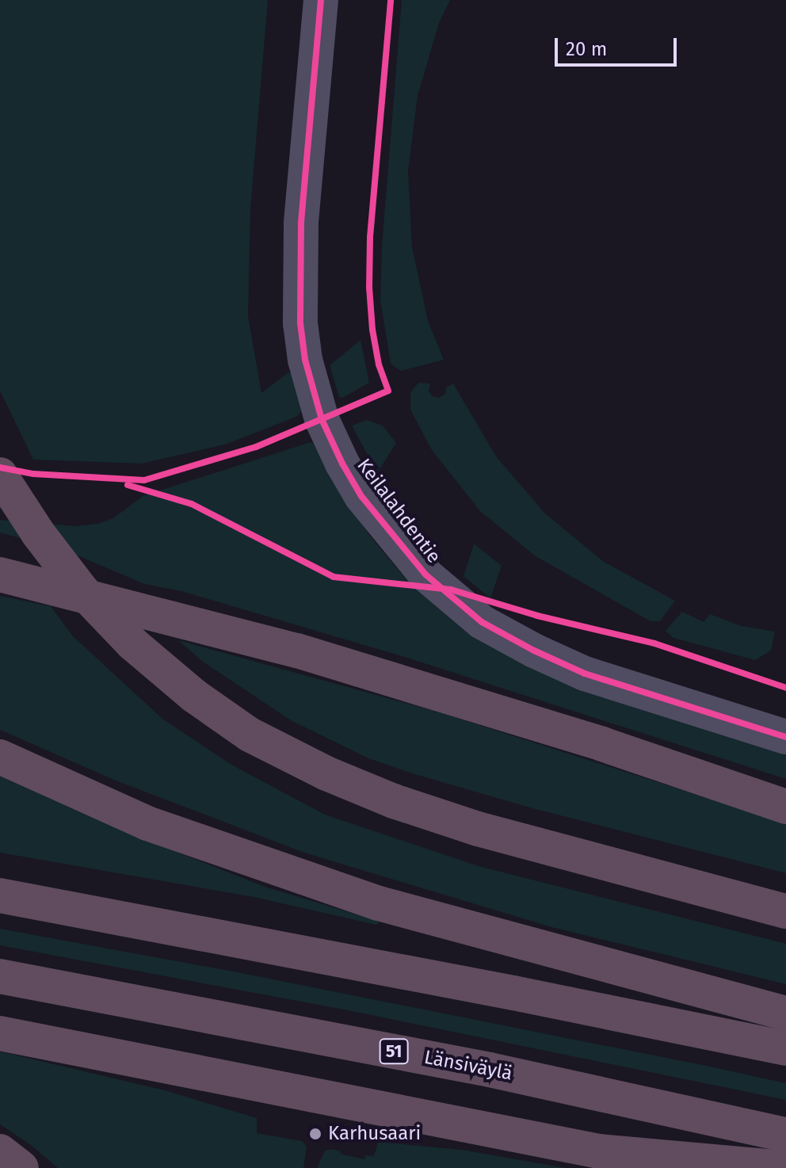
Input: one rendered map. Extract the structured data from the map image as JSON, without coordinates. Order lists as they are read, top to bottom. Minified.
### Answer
{"streets":{"highway":["51","Länsiväylä"],"street":["Keilalahdentie"]},"places":["Karhusaari"],"scale_bar":"20 m"}
